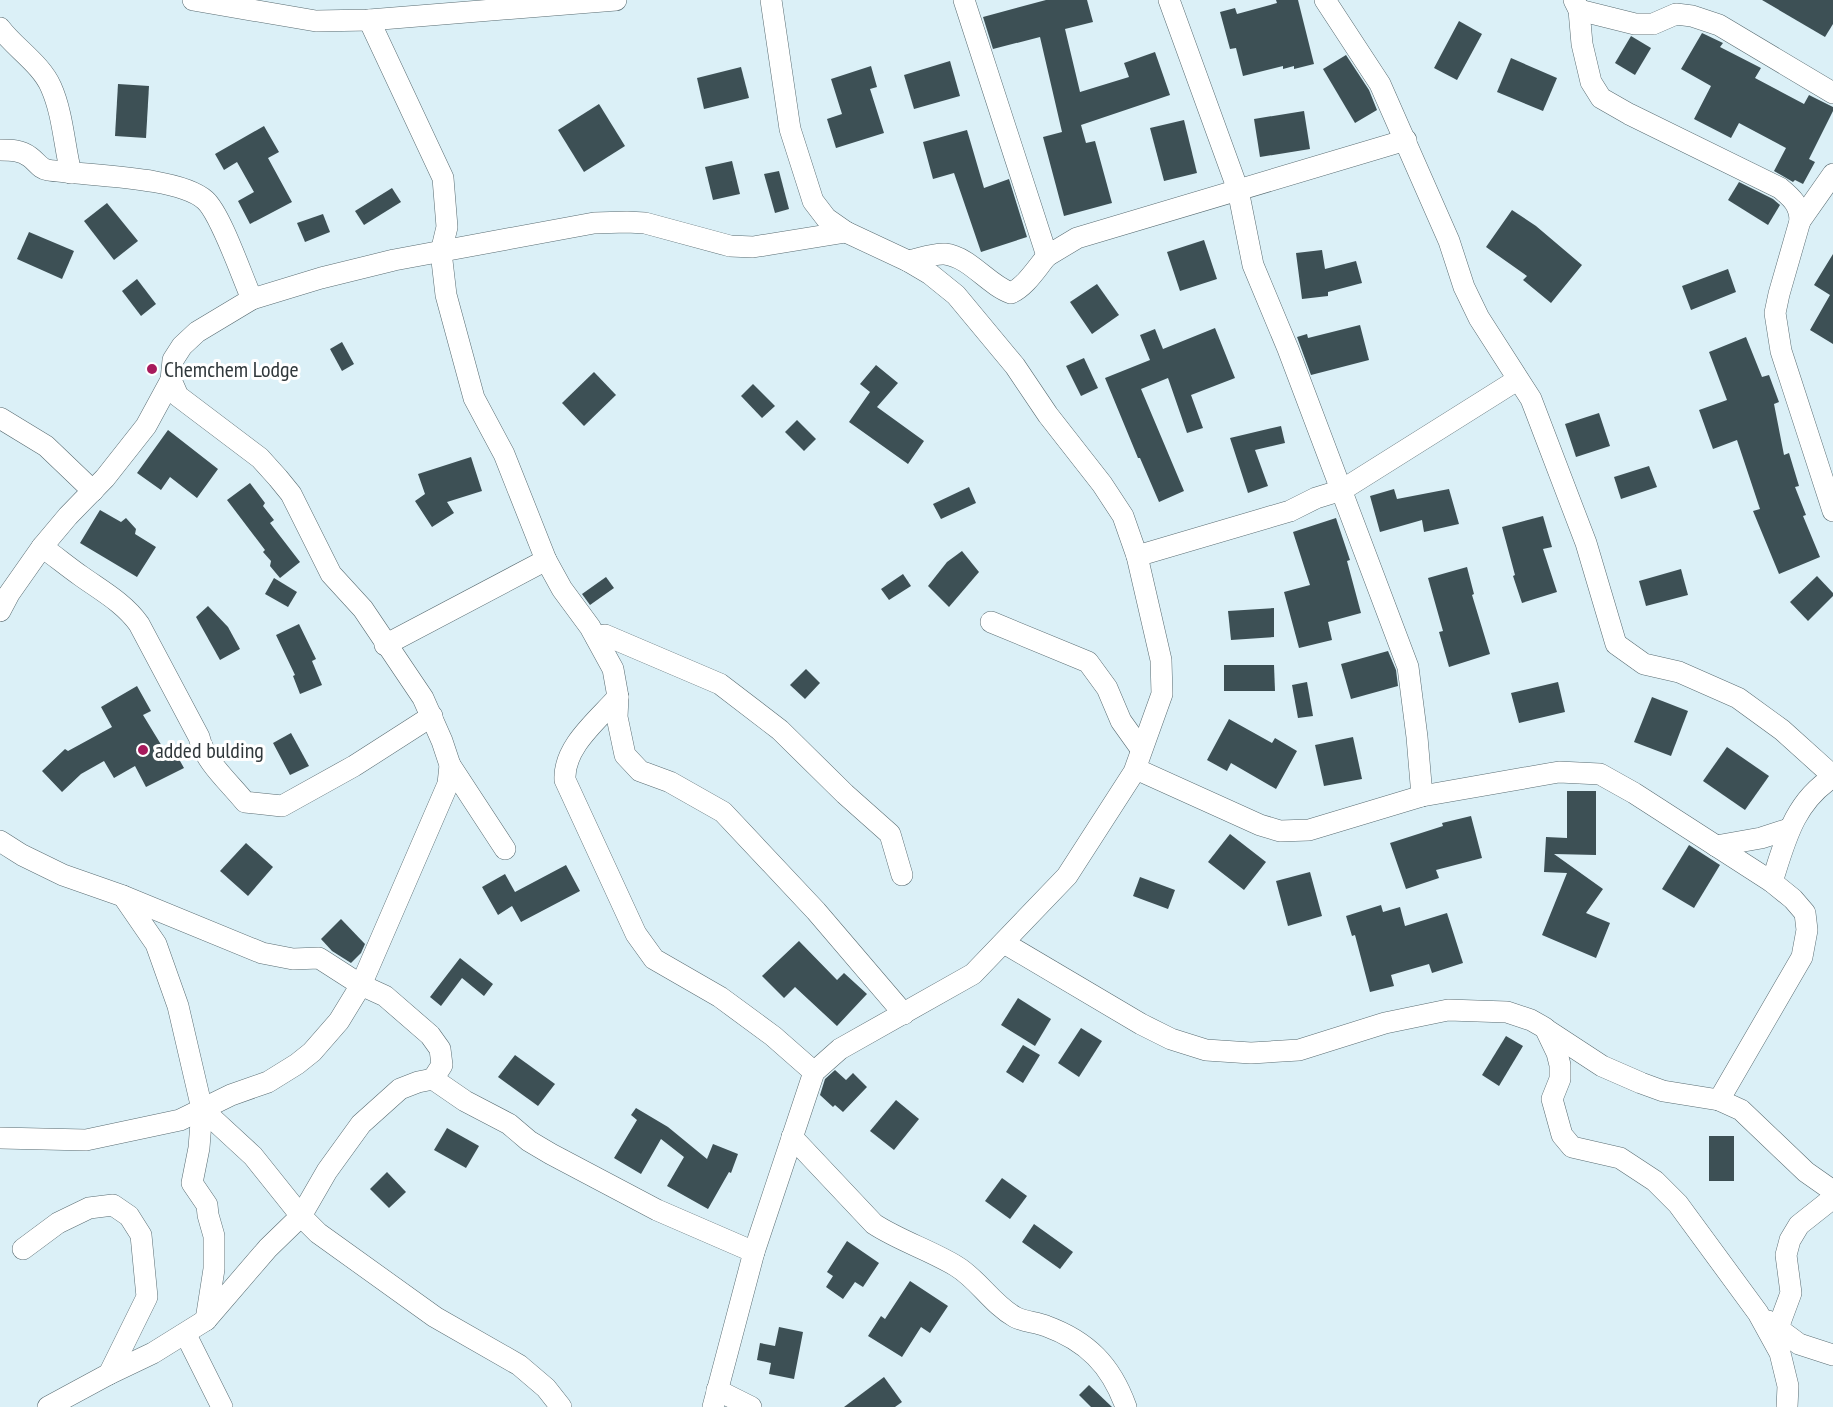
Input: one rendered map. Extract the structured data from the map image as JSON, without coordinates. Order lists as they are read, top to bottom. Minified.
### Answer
{"places":["Chemchem Lodge","added bulding"]}
